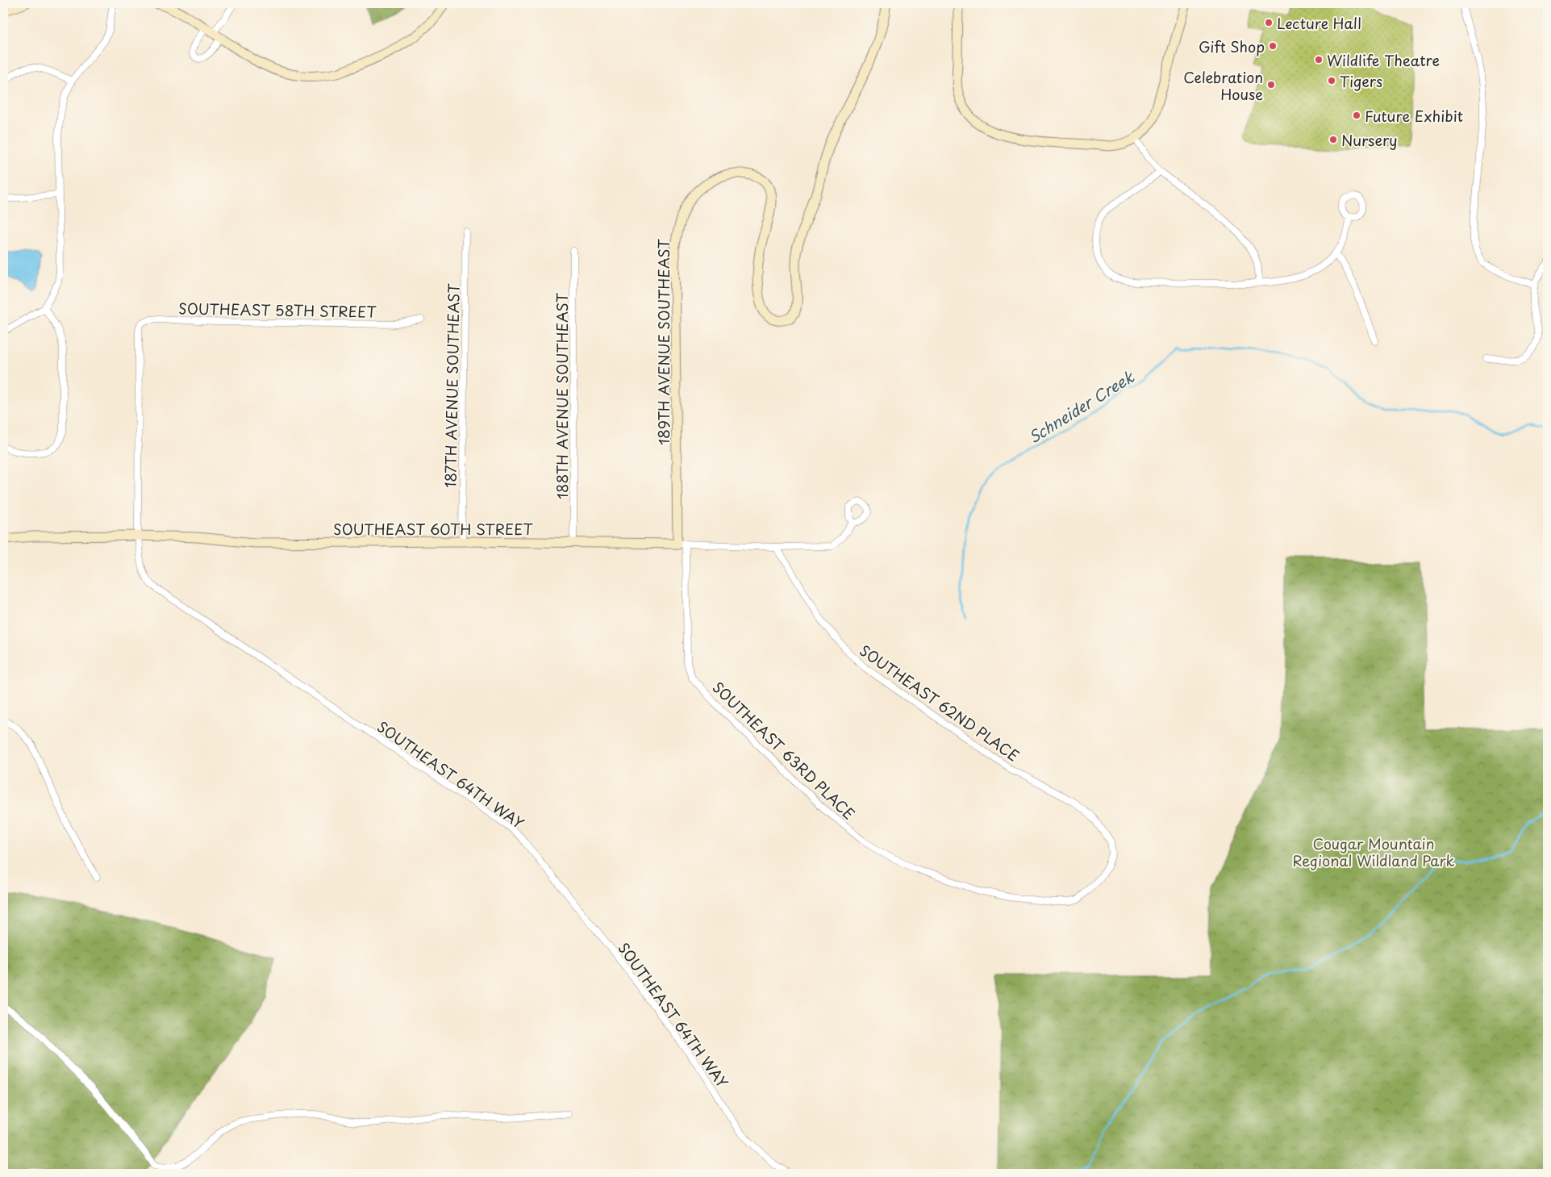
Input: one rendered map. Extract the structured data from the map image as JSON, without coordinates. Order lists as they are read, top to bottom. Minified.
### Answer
{"streets":{"street":["SOUTHEAST 58TH STREET","189TH AVENUE SOUTHEAST","187TH AVENUE SOUTHEAST","188TH AVENUE SOUTHEAST","SOUTHEAST 60TH STREET","SOUTHEAST 62ND PLACE","SOUTHEAST 63RD PLACE","SOUTHEAST 64TH WAY"]},"crossings":[["SOUTHEAST 58TH STREET","SOUTHEAST 64TH WAY"],["189TH AVENUE SOUTHEAST","SOUTHEAST 60TH STREET"],["189TH AVENUE SOUTHEAST","SOUTHEAST 63RD PLACE"],["187TH AVENUE SOUTHEAST","SOUTHEAST 60TH STREET"],["188TH AVENUE SOUTHEAST","SOUTHEAST 60TH STREET"],["SOUTHEAST 60TH STREET","SOUTHEAST 62ND PLACE"],["SOUTHEAST 60TH STREET","SOUTHEAST 64TH WAY"],["SOUTHEAST 62ND PLACE","SOUTHEAST 63RD PLACE"]],"water":["Schneider Creek"],"parks":["Cougar Mountain Regional Wildland Park"],"places":["Lecture Hall","Gift Shop","Wildlife Theatre","Tigers","Celebration House","Future Exhibit","Nursery"]}
